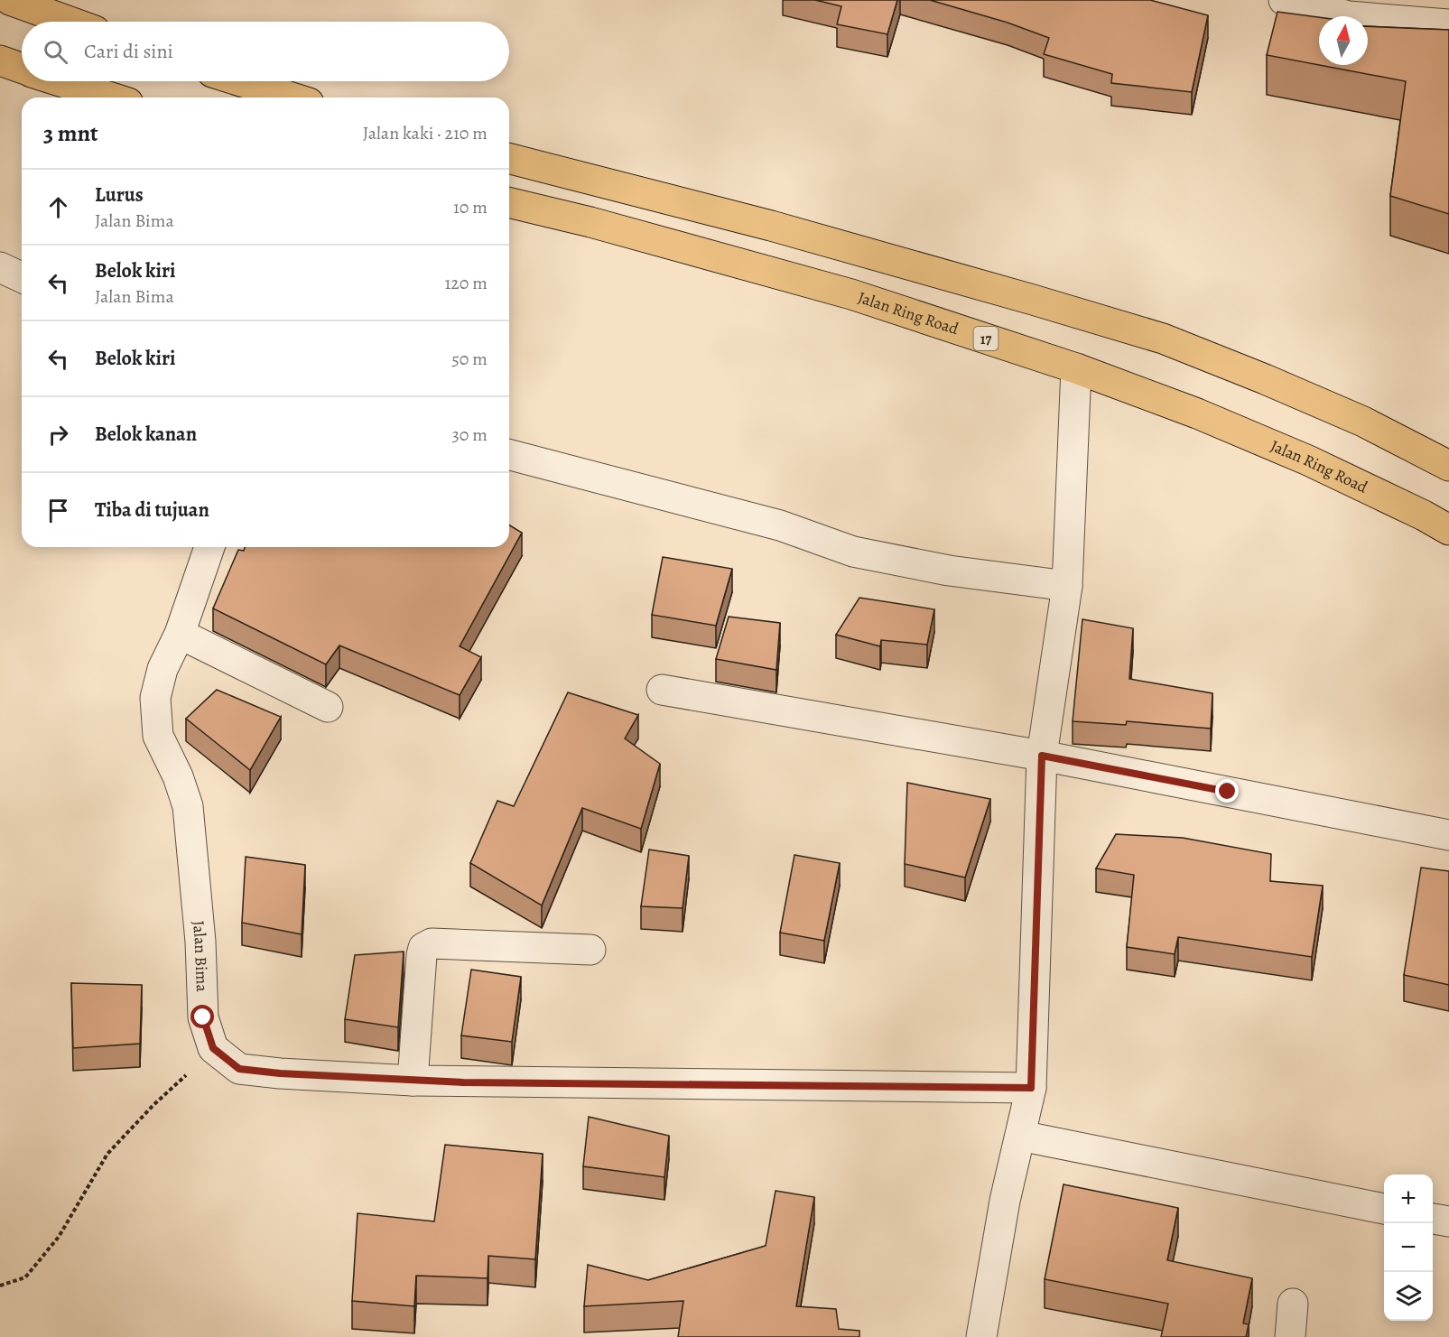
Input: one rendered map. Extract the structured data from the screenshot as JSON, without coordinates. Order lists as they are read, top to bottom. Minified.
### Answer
{"streets":{"highway":["Jalan Ring Road","17"],"street":["Jalan Bima"]},"north":"top","page":{"search":"Cari di sini","heading":["3 mnt","Jalan kaki · 210 m"],"list":[["Lurus","Jalan Bima","10 m"],["Belok kiri","Jalan Bima","120 m"],["Belok kiri","50 m"],["Belok kanan","30 m"],"Tiba di tujuan"],"map_buttons":["+","−"]}}
